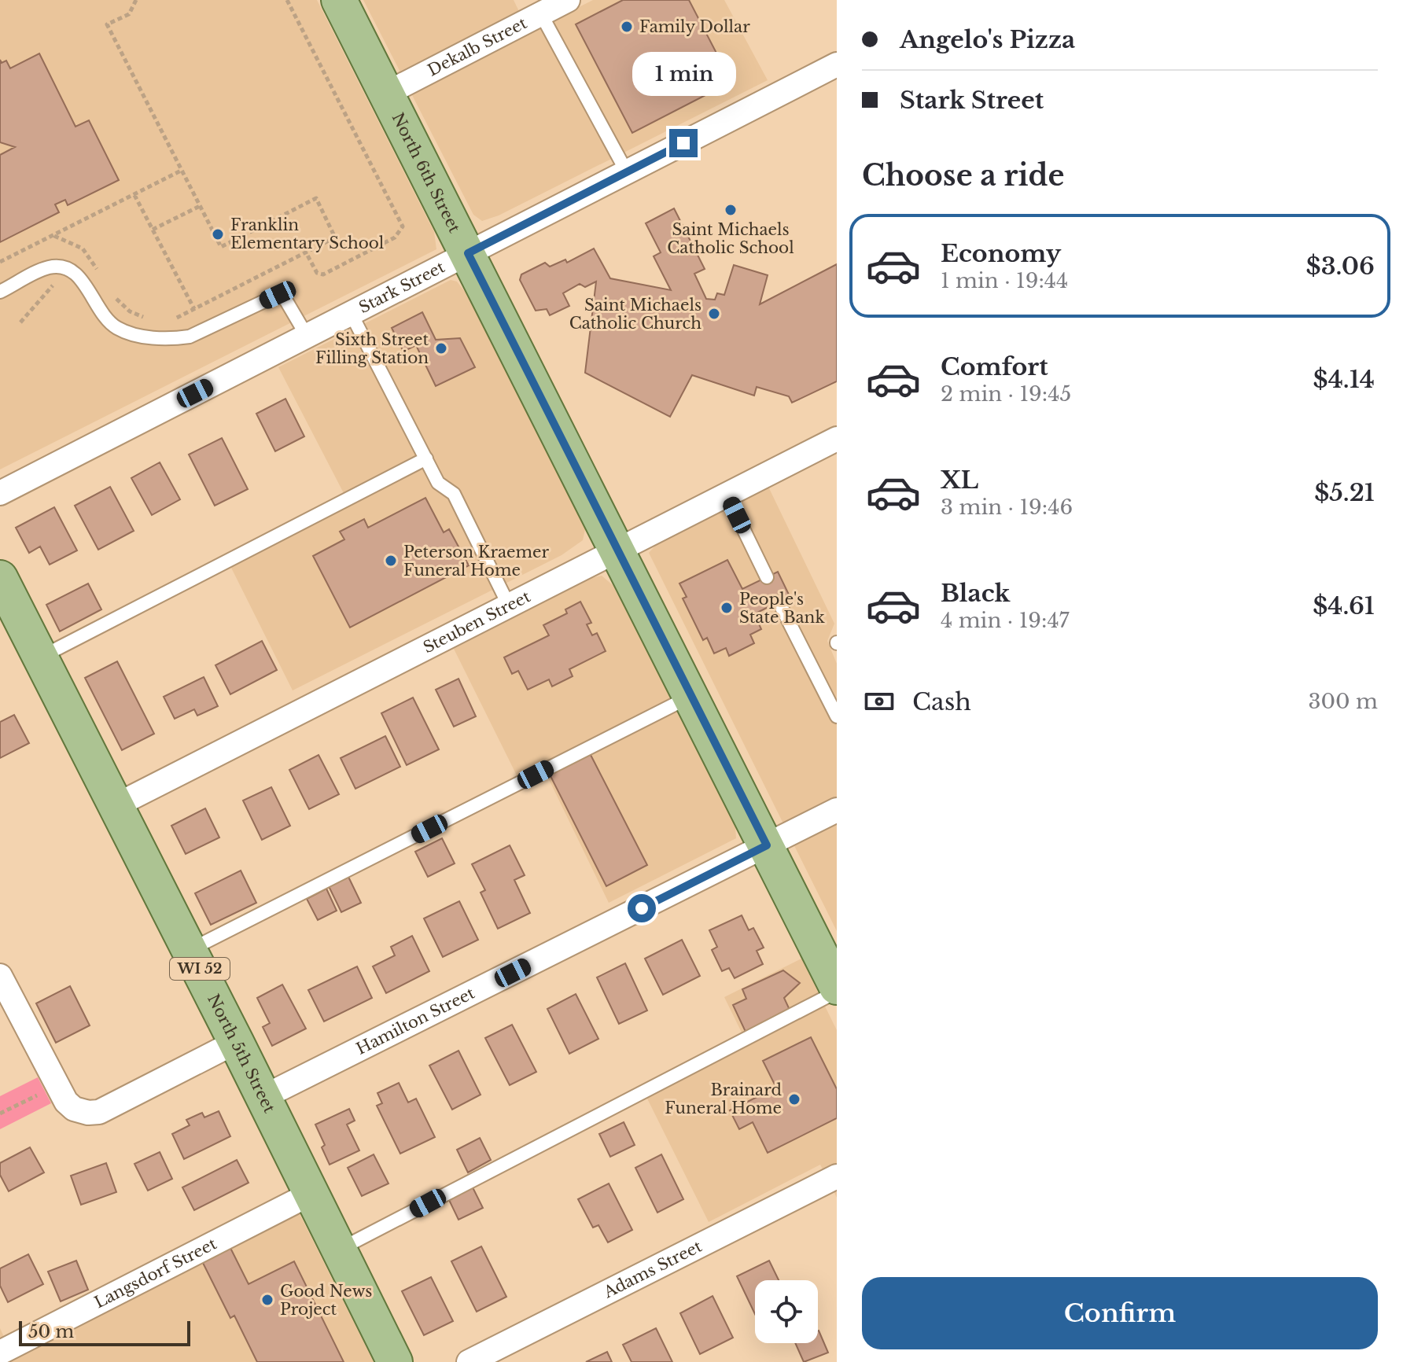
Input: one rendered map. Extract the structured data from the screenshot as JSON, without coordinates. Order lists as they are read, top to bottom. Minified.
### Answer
{"streets":{"main road":["North 6th Street","WI 52","North 5th Street"],"street":["Dekalb Street","Stark Street","Steuben Street","Hamilton Street","Adams Street","Langsdorf Street"]},"crossings":[["Dekalb Street","North 6th Street"],["North 6th Street","Stark Street"],["North 6th Street","Steuben Street"],["North 6th Street","Hamilton Street"],["Steuben Street","North 5th Street"],["Hamilton Street","North 5th Street"],["North 5th Street","Langsdorf Street"]],"places":["Family Dollar","Saint Michaels Catholic School","Franklin Elementary School","Saint Michaels Catholic Church","Sixth Street Filling Station","Peterson Kraemer Funeral Home","People's State Bank","Brainard Funeral Home","Good News Project"],"scale_bar":"50 m","page":{"banner":["Angelo's Pizza","Stark Street"],"bubble":"1 min","heading":"Choose a ride","list":[{"name":"Economy","note":"1 min · 19:44","value":"$3.06"},{"name":"Comfort","note":"2 min · 19:45","value":"$4.14"},{"name":"XL","note":"3 min · 19:46","value":"$5.21"},{"name":"Black","note":"4 min · 19:47","value":"$4.61"}],"pay":["Cash","300 m"],"buttons":"Confirm","scale":"50 m"}}
